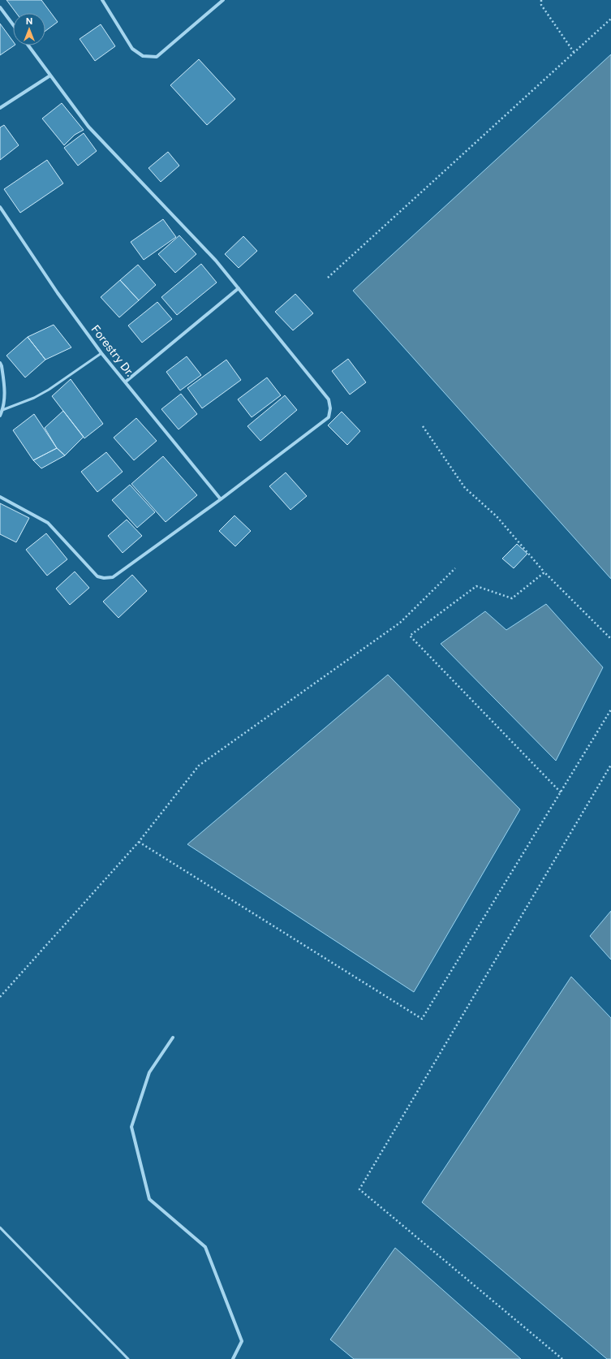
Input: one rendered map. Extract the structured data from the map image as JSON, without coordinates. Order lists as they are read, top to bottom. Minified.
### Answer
{"streets":{"street":["Forestry Dr."]},"north":"top"}
